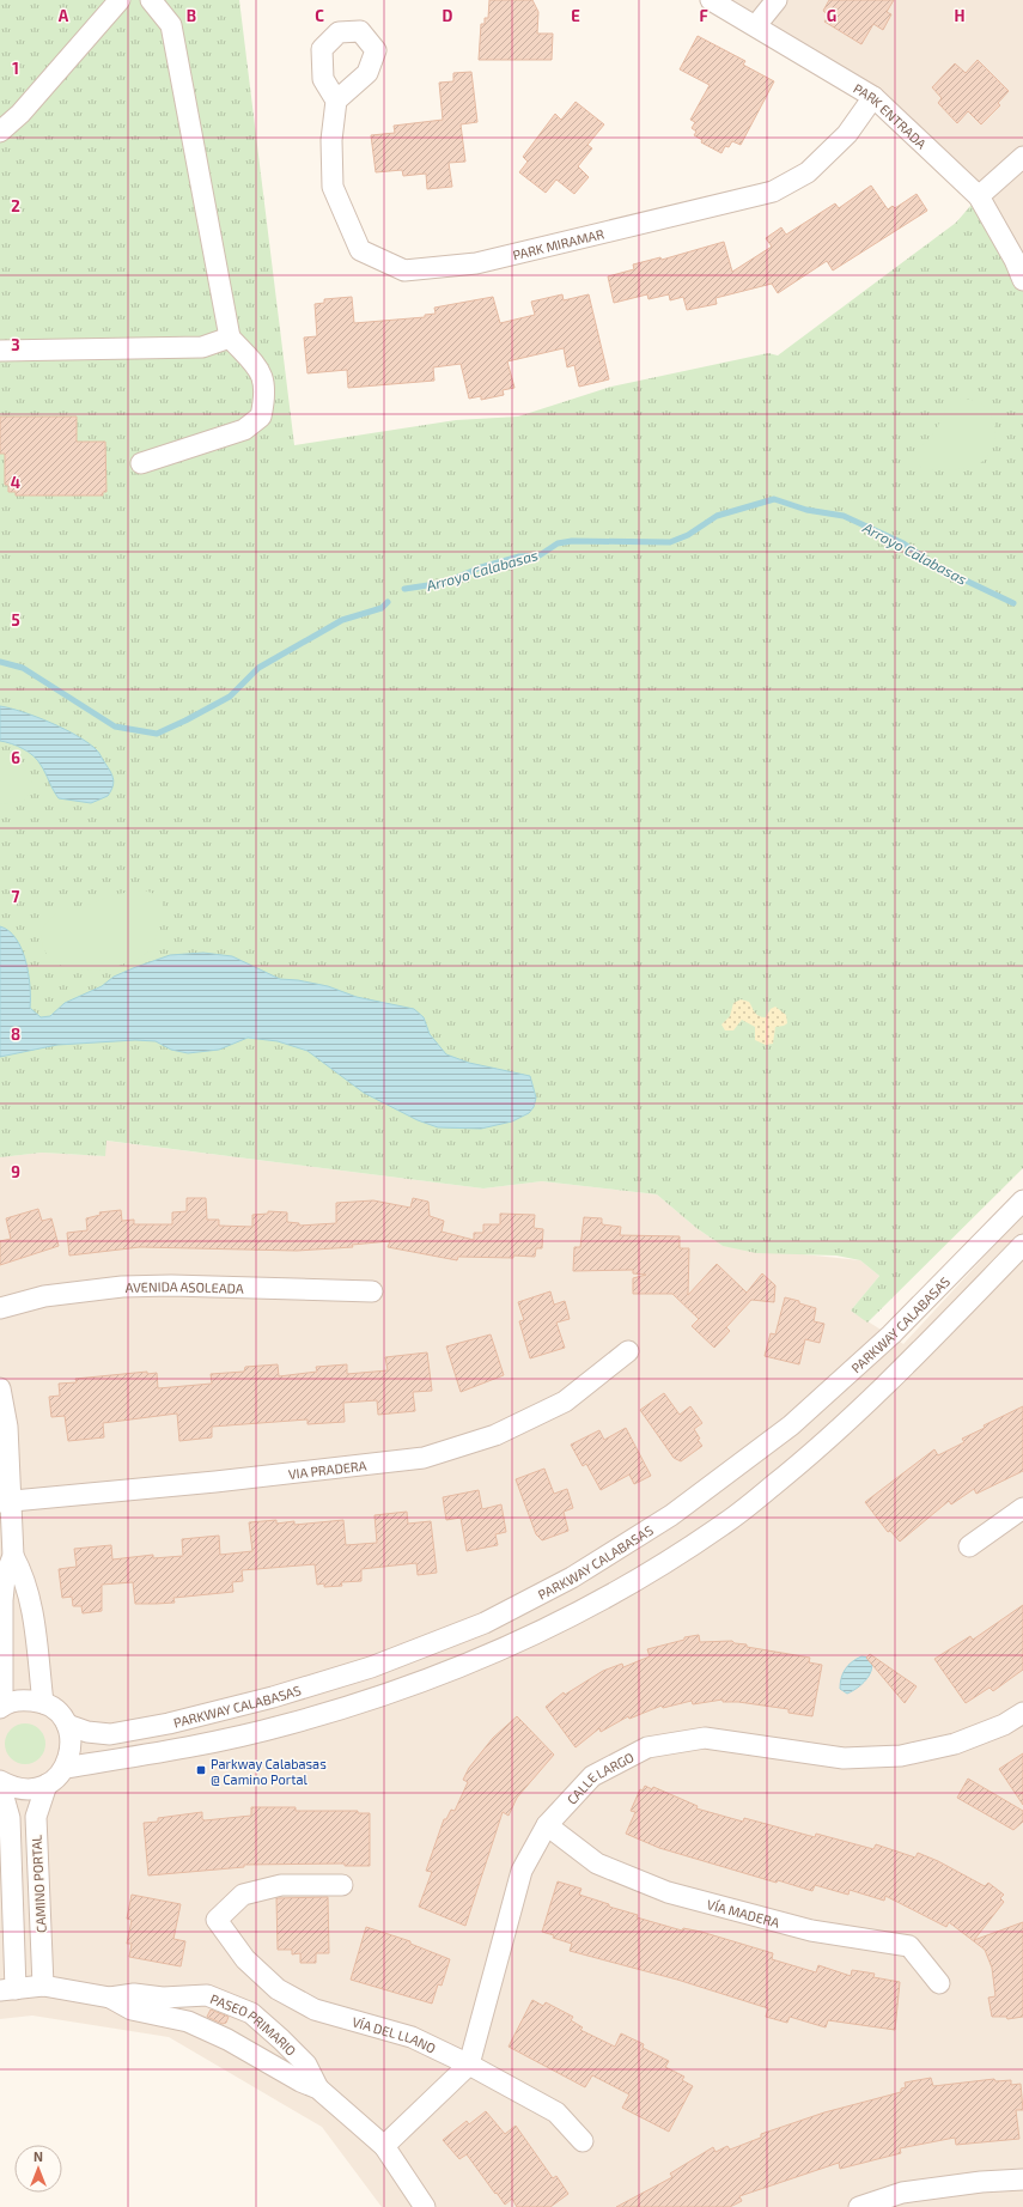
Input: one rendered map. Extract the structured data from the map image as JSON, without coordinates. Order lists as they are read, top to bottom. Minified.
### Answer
{"streets":{"street":["PARK ENTRADA","PARK MIRAMAR","AVENIDA ASOLEADA","PARKWAY CALABASAS","VIA PRADERA","CALLE LARGO","CAMINO PORTAL","VÍA MADERA","PASEO PRIMARIO","VÍA DEL LLANO"]},"crossings":[["PARK ENTRADA","PARK MIRAMAR"],["CALLE LARGO","VÍA MADERA"],["CALLE LARGO","VÍA DEL LLANO"],["CAMINO PORTAL","PASEO PRIMARIO"]],"water":["Arroyo Calabasas"],"places":{"transit":["Parkway Calabasas @ Camino Portal"]},"north":"top","grid":{"columns":["A","B","C","D","E","F","G","H"],"rows":["1","2","3","4","5","6","7","8","9"]}}
